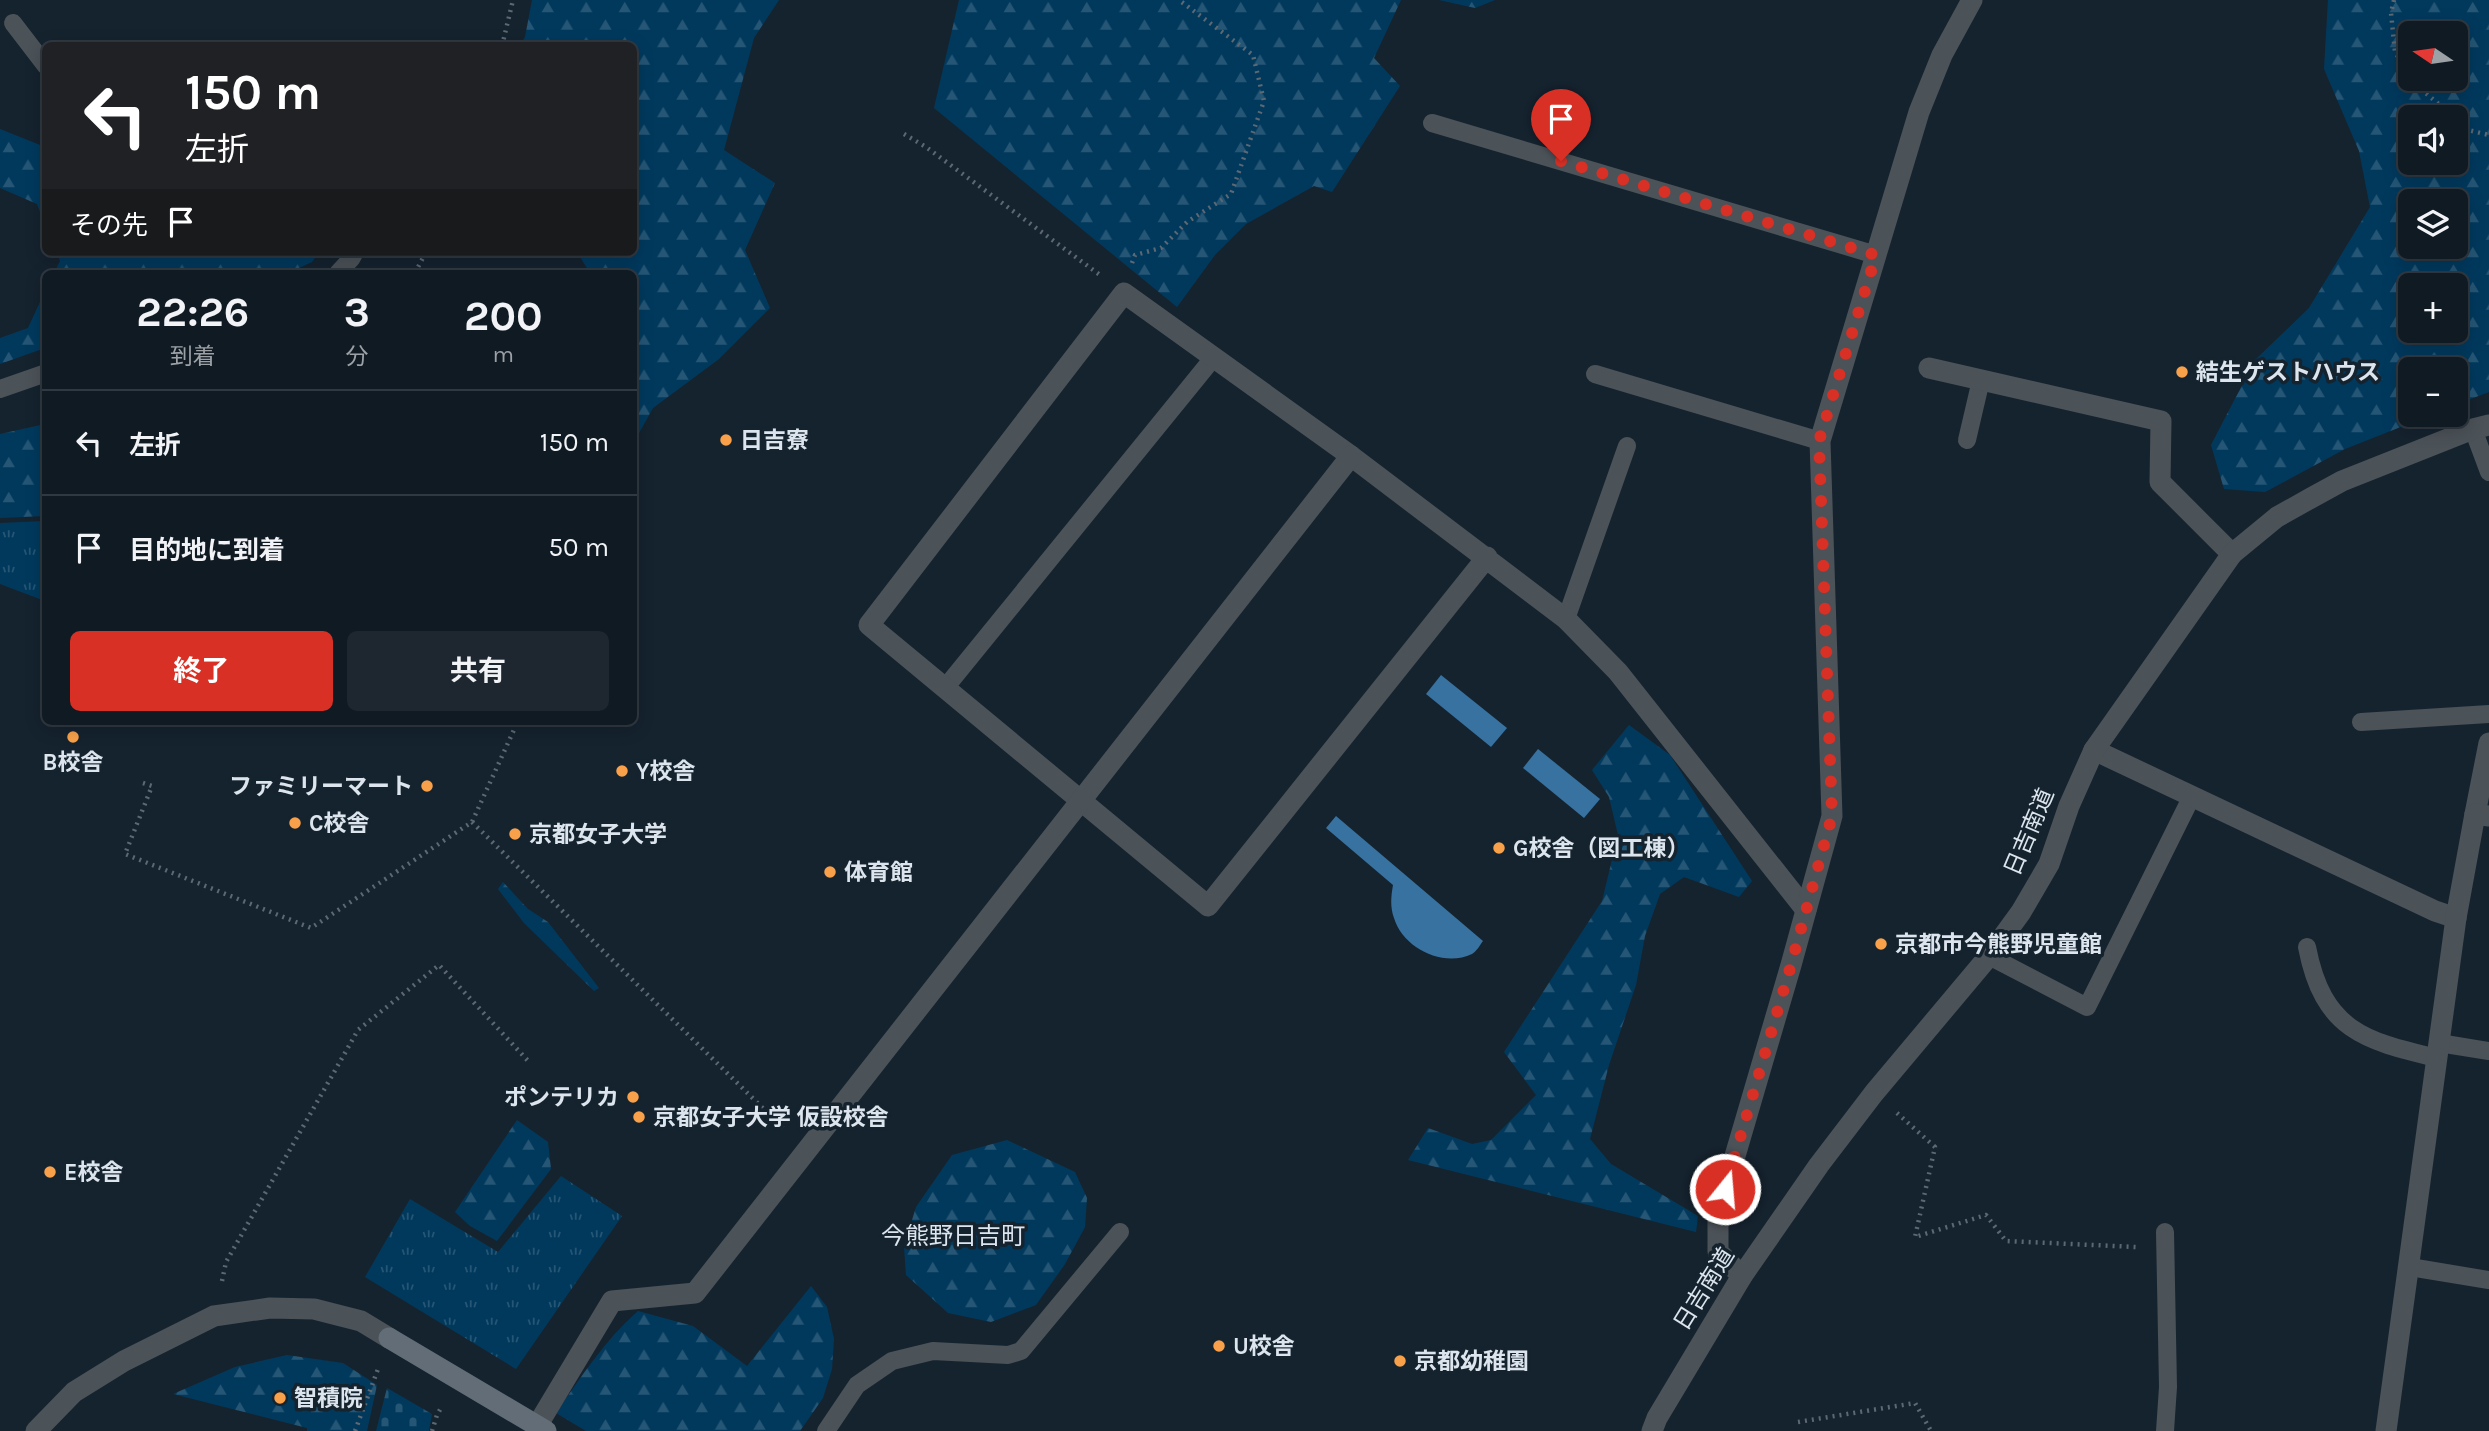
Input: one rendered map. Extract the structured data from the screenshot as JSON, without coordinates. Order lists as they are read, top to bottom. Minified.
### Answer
{"streets":{"street":["日吉南道"]},"districts":["今熊野日吉町"],"places":["結生ゲストハウス","日吉寮","B校舎","Y校舎","ファミリーマート","C校舎","京都女子大学","G校舎（図工棟）","体育館","京都市今熊野児童館","ポンテリカ","京都女子大学 仮設校舎","E校舎","U校舎","京都幼稚園","智積院"],"north":"left","page":{"map_buttons":["+","−"],"turn":["150 m","左折"],"then":"その先","eta":["22:26","到着","3","分","200","m"],"list":[{"name":"左折","value":"150 m"},{"name":"目的地に到着","value":"50 m"}],"buttons":["終了","共有"]}}
